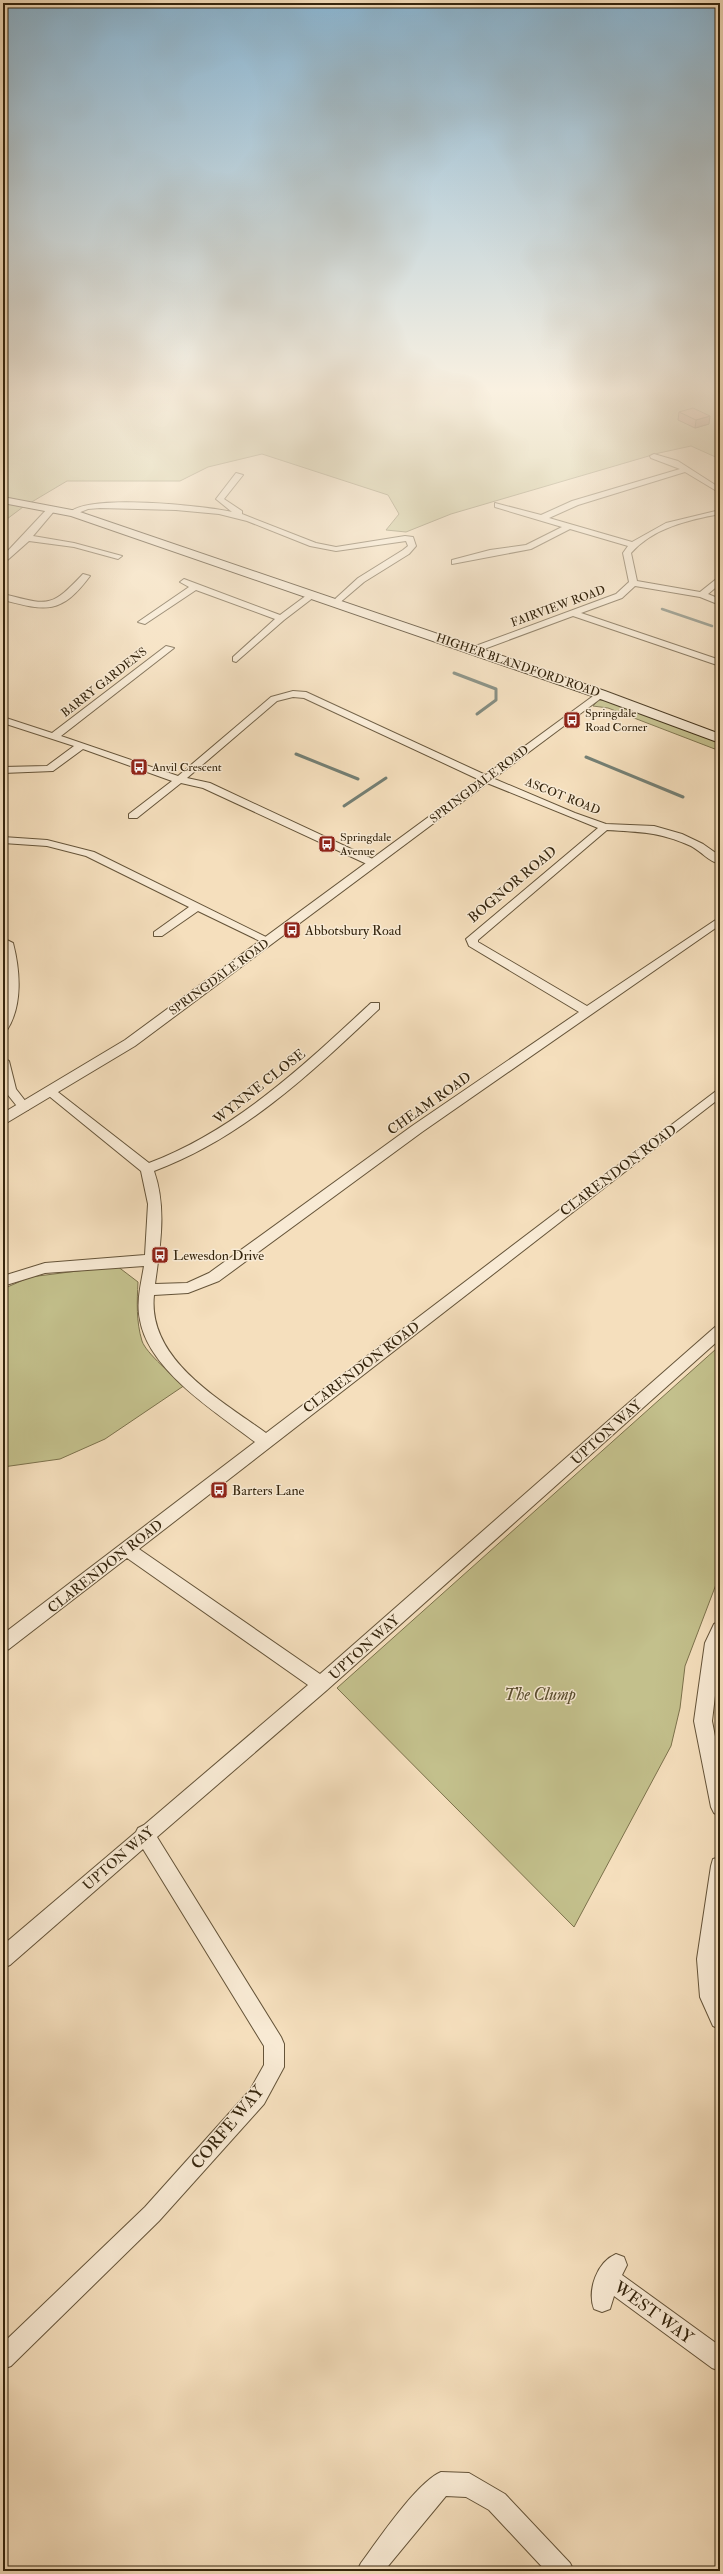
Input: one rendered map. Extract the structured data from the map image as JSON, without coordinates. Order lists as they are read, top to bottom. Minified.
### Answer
{"streets":{"main road":["HIGHER BLANDFORD ROAD"],"street":["FAIRVIEW ROAD","BARRY GARDENS","SPRINGDALE ROAD","ASCOT ROAD","BOGNOR ROAD","WYNNE CLOSE","CHEAM ROAD","CLARENDON ROAD","UPTON WAY","CORFE WAY","WEST WAY"]},"crossings":[["FAIRVIEW ROAD","HIGHER BLANDFORD ROAD"],["HIGHER BLANDFORD ROAD","SPRINGDALE ROAD"],["SPRINGDALE ROAD","ASCOT ROAD"],["ASCOT ROAD","BOGNOR ROAD"],["BOGNOR ROAD","CHEAM ROAD"],["UPTON WAY","CORFE WAY"]],"parks":["The Clump"],"places":{"bus stop":["Springdale Road Corner","Anvil Crescent","Springdale Avenue","Abbotsbury Road","Lewesdon Drive","Barters Lane"]}}
